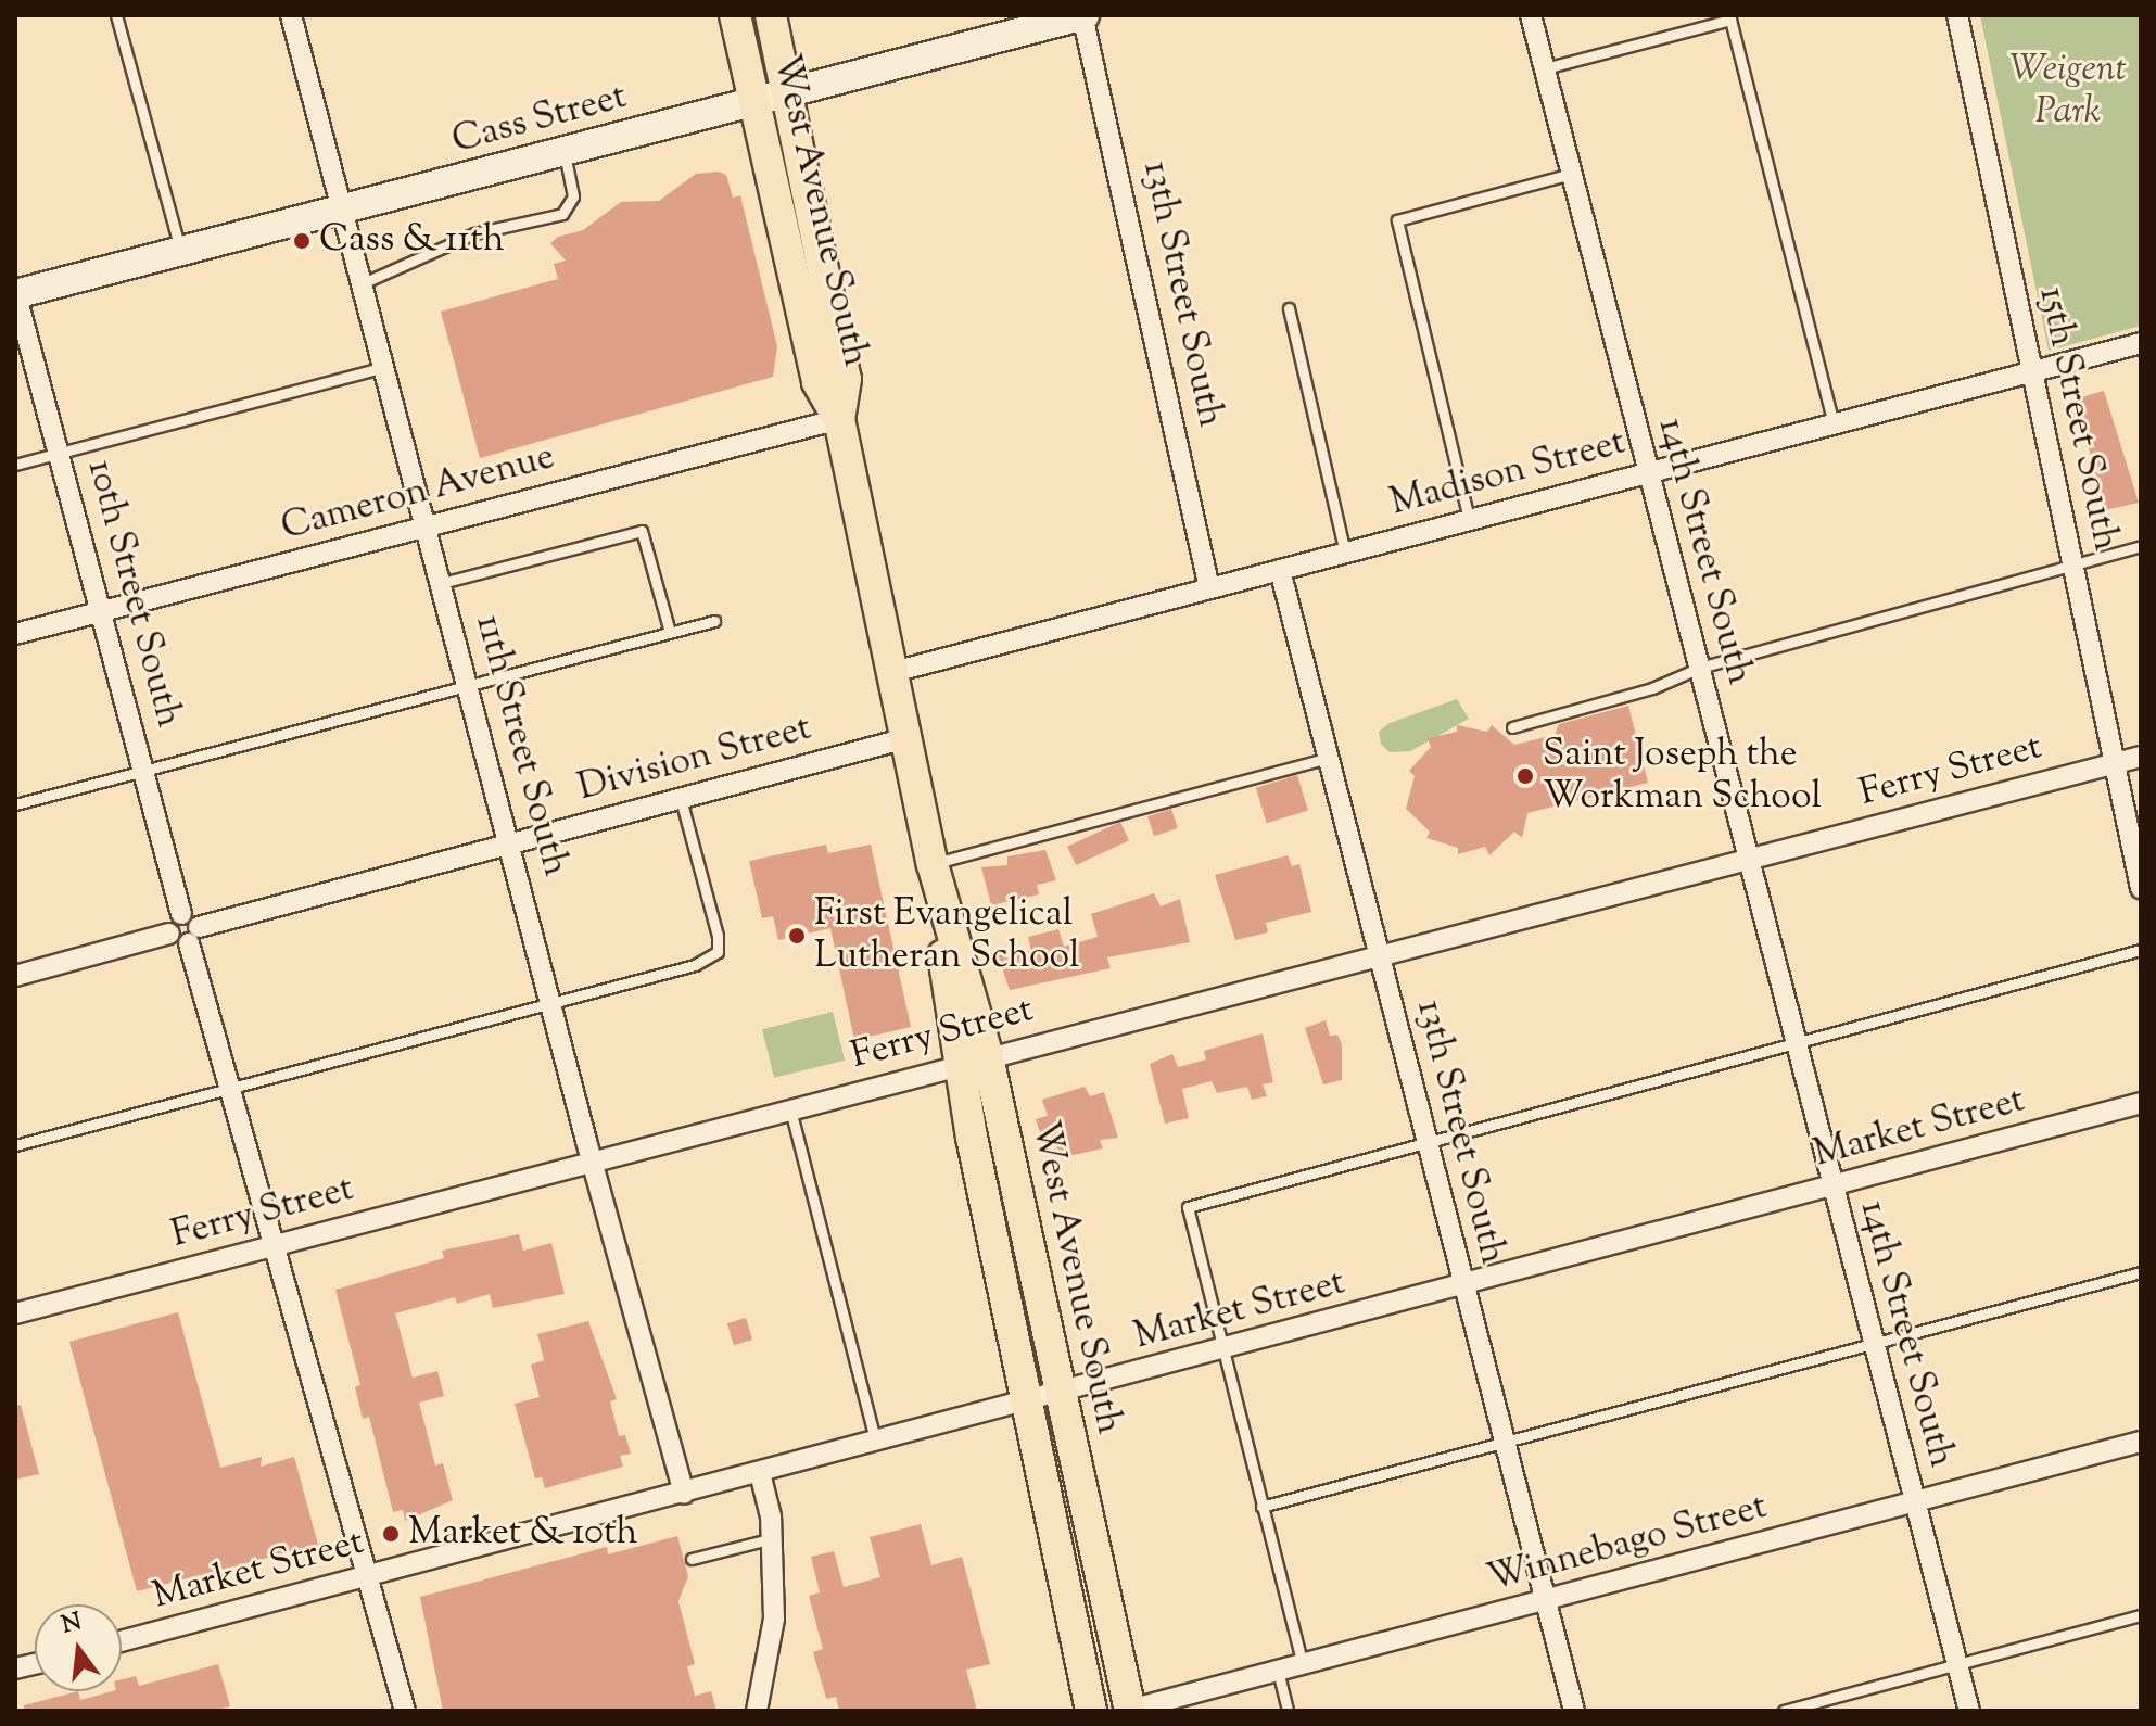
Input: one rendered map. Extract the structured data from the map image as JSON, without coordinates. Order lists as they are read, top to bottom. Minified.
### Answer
{"streets":{"main road":["West Avenue South"],"street":["Cass Street","13th Street South","15th Street South","Madison Street","Cameron Avenue","14th Street South","10th Street South","11th Street South","Division Street","Ferry Street","Market Street","Winnebago Street"]},"crossings":[["Cass Street","West Avenue South"],["Cass Street","13th Street South"],["Cass Street","10th Street South"],["Cass Street","11th Street South"],["West Avenue South","Madison Street"],["West Avenue South","Cameron Avenue"],["West Avenue South","Division Street"],["West Avenue South","Ferry Street"],["West Avenue South","Market Street"],["West Avenue South","Winnebago Street"],["13th Street South","Madison Street"],["13th Street South","Ferry Street"],["13th Street South","Market Street"],["13th Street South","Winnebago Street"],["15th Street South","Madison Street"],["15th Street South","Ferry Street"],["Madison Street","14th Street South"],["Cameron Avenue","10th Street South"],["Cameron Avenue","11th Street South"],["14th Street South","Ferry Street"],["14th Street South","Market Street"],["14th Street South","Winnebago Street"],["10th Street South","Division Street"],["11th Street South","Division Street"],["11th Street South","Ferry Street"],["11th Street South","Market Street"]],"parks":["Weigent Park"],"places":["Cass & 11th","Saint Joseph the Workman School","First Evangelical Lutheran School","Market & 10th"],"north":"top"}
